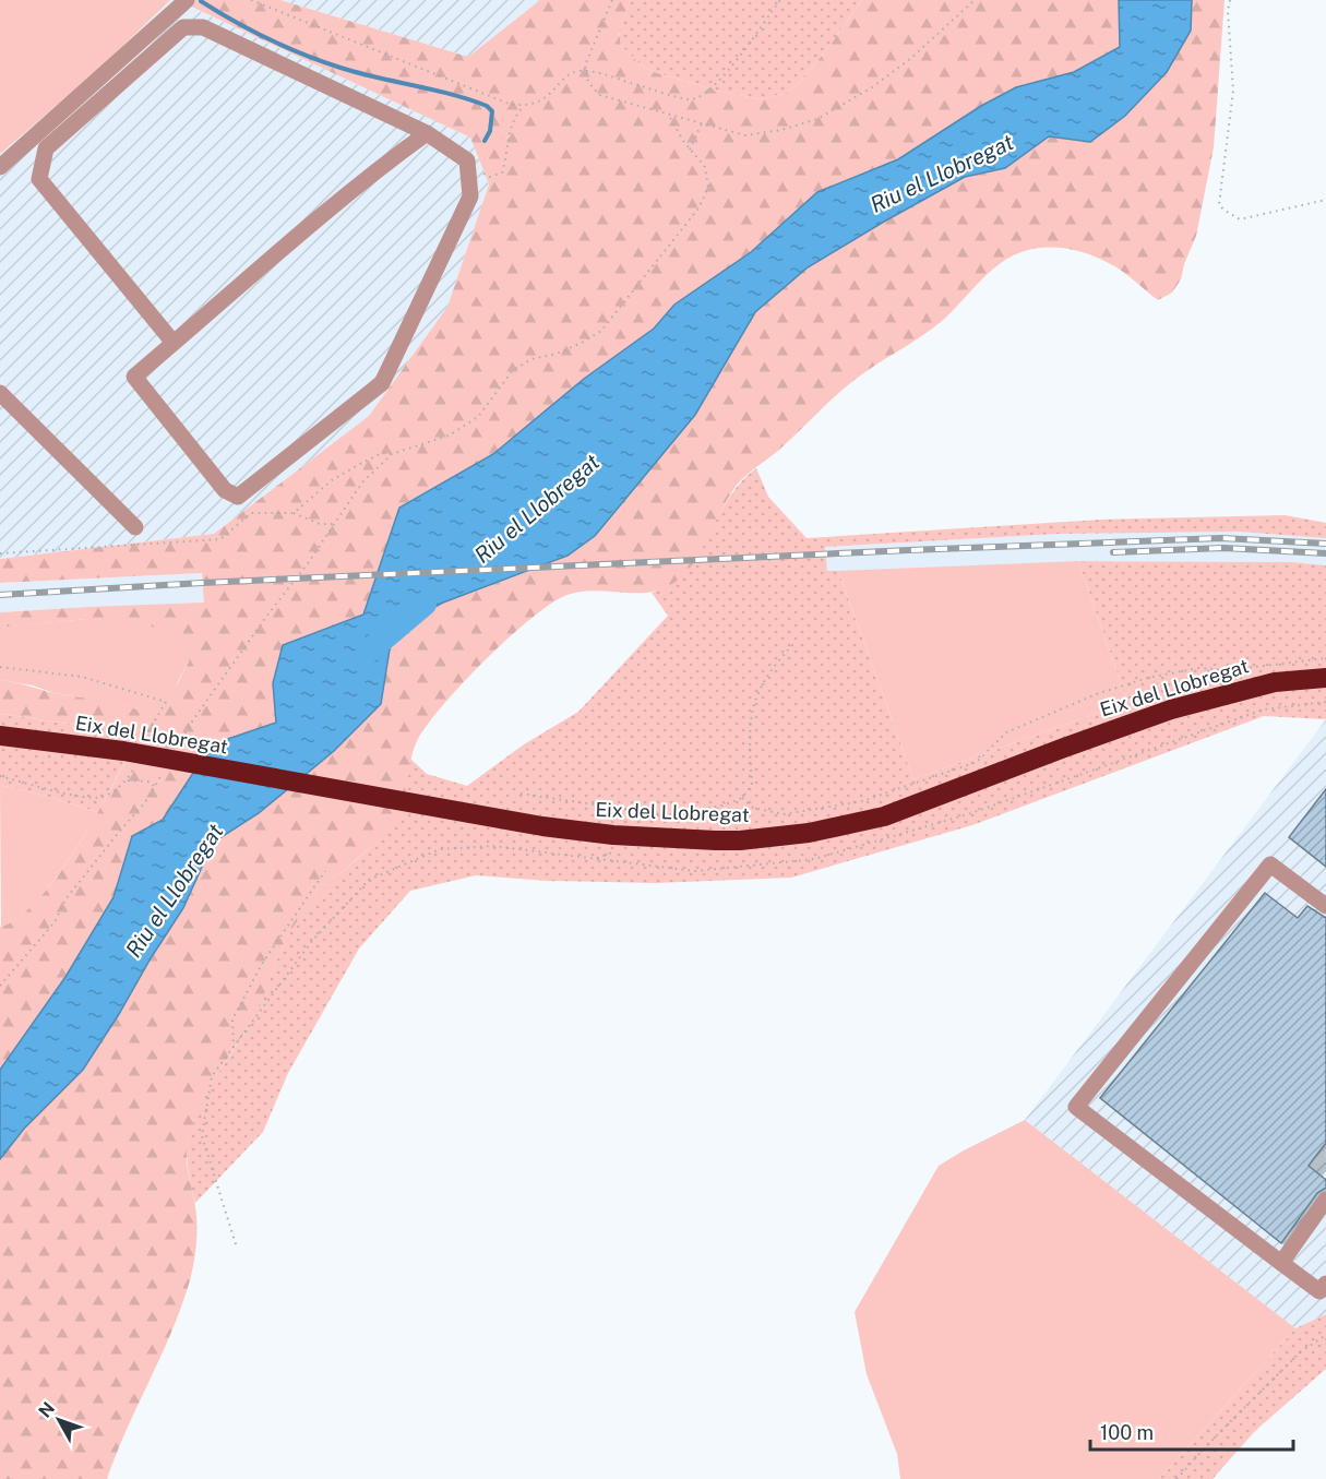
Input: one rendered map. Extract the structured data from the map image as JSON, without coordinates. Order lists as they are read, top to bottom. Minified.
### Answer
{"streets":{"highway":["Eix del Llobregat"]},"water":["Riu el Llobregat"],"scale_bar":"100 m","north":"top left"}
